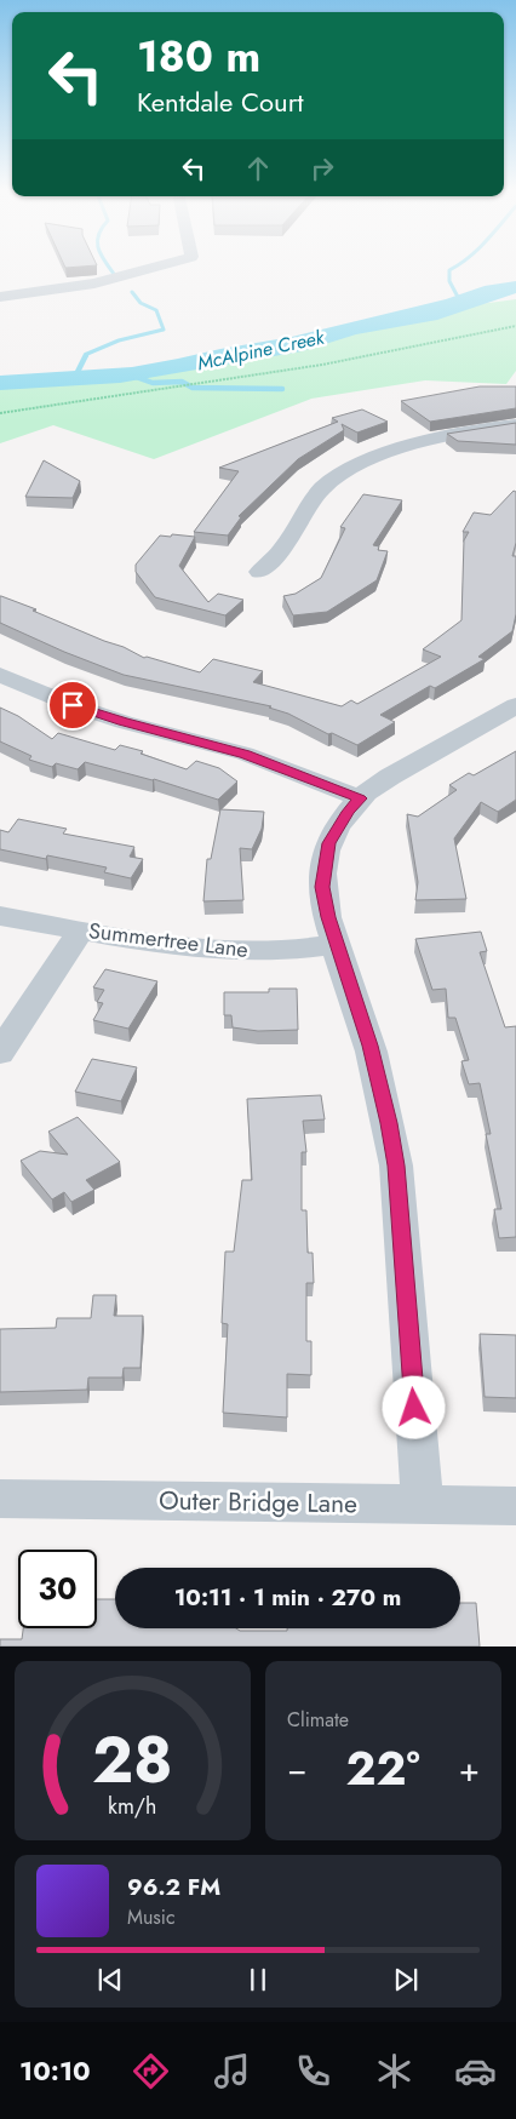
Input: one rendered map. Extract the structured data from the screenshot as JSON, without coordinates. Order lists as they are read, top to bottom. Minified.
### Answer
{"streets":{"street":["Summertree Lane","Outer Bridge Lane"]},"water":["McAlpine Creek"],"page":{"turn":["180 m","Kentdale Court"],"limit":"30","trip":"10:11 · 1 min · 270 m","tile":"Climate","heat":["−","22°","+"],"song":["96.2 FM","Music"],"tabs":"10:10","gauge":["28","km/h"]}}
